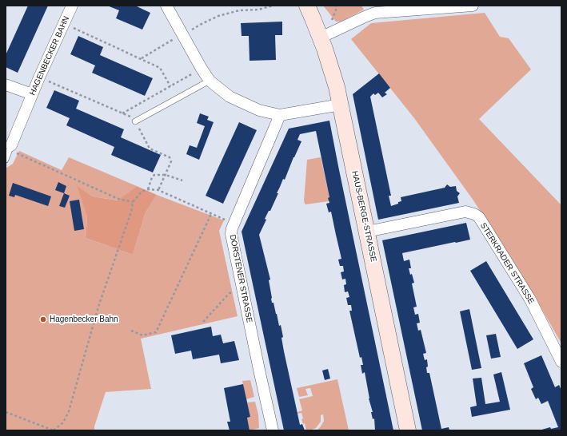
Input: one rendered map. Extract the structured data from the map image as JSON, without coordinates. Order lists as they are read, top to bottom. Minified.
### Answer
{"streets":{"main road":["HAUS-BERGE-STRASSE"],"street":["HAGENBECKER BAHN","STERKRADER STRASSE","DORSTENER STRASSE"]},"crossings":[["HAUS-BERGE-STRASSE","STERKRADER STRASSE"]],"places":["Hagenbecker Bahn"]}
